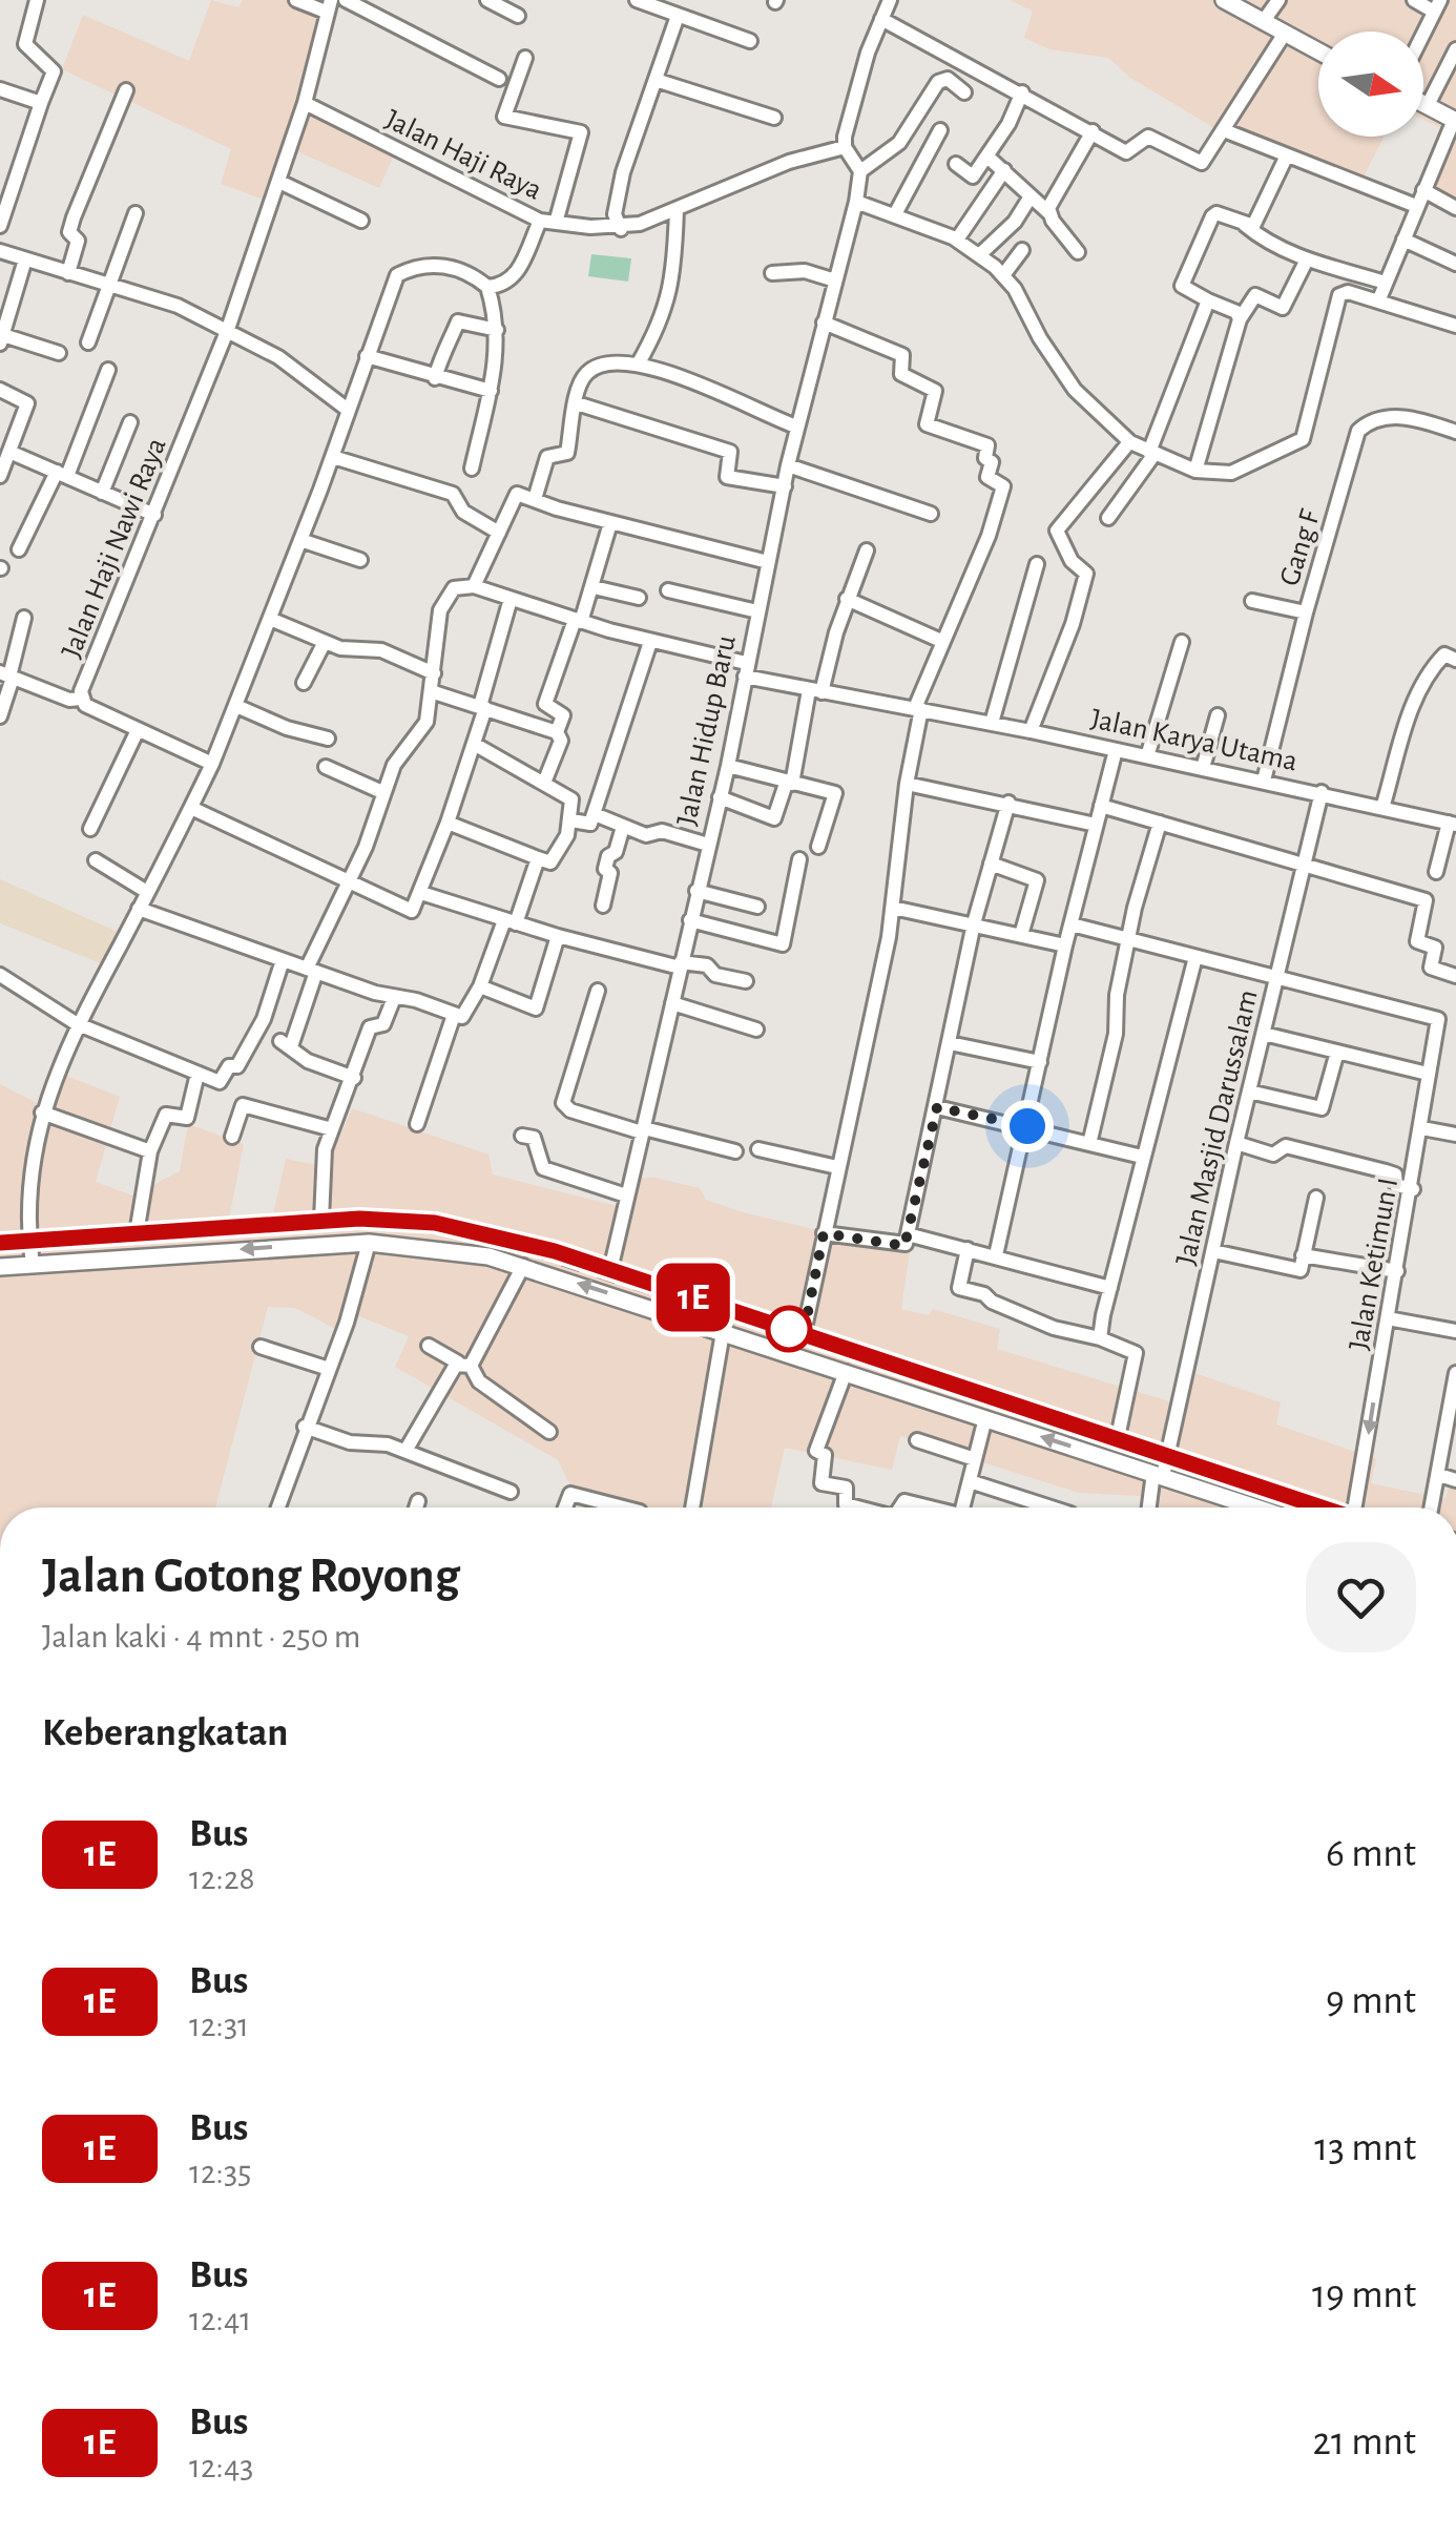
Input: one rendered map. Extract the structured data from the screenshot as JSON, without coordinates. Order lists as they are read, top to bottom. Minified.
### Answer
{"streets":{"street":["Jalan Haji Raya","Jalan Haji Nawi Raya","Gang F","Jalan Hidup Baru","Jalan Karya Utama","Jalan Masjid Darussalam","Jalan Ketimun I"]},"crossings":[["Jalan Haji Raya","Jalan Haji Nawi Raya"],["Gang F","Jalan Karya Utama"],["Jalan Hidup Baru","Jalan Karya Utama"],["Jalan Karya Utama","Jalan Masjid Darussalam"],["Jalan Masjid Darussalam","Jalan Ketimun I"]],"lines":["bus line 1E"],"north":"right","page":{"on_map":"1E","heading":[["Jalan Gotong Royong","Jalan kaki · 4 mnt · 250 m"],"Keberangkatan"],"list":[{"mark":"1E","name":"Bus","note":"12:28","value":"6 mnt"},{"mark":"1E","name":"Bus","note":"12:31","value":"9 mnt"},{"mark":"1E","name":"Bus","note":"12:35","value":"13 mnt"},{"mark":"1E","name":"Bus","note":"12:41","value":"19 mnt"},{"mark":"1E","name":"Bus","note":"12:43","value":"21 mnt"}]}}
